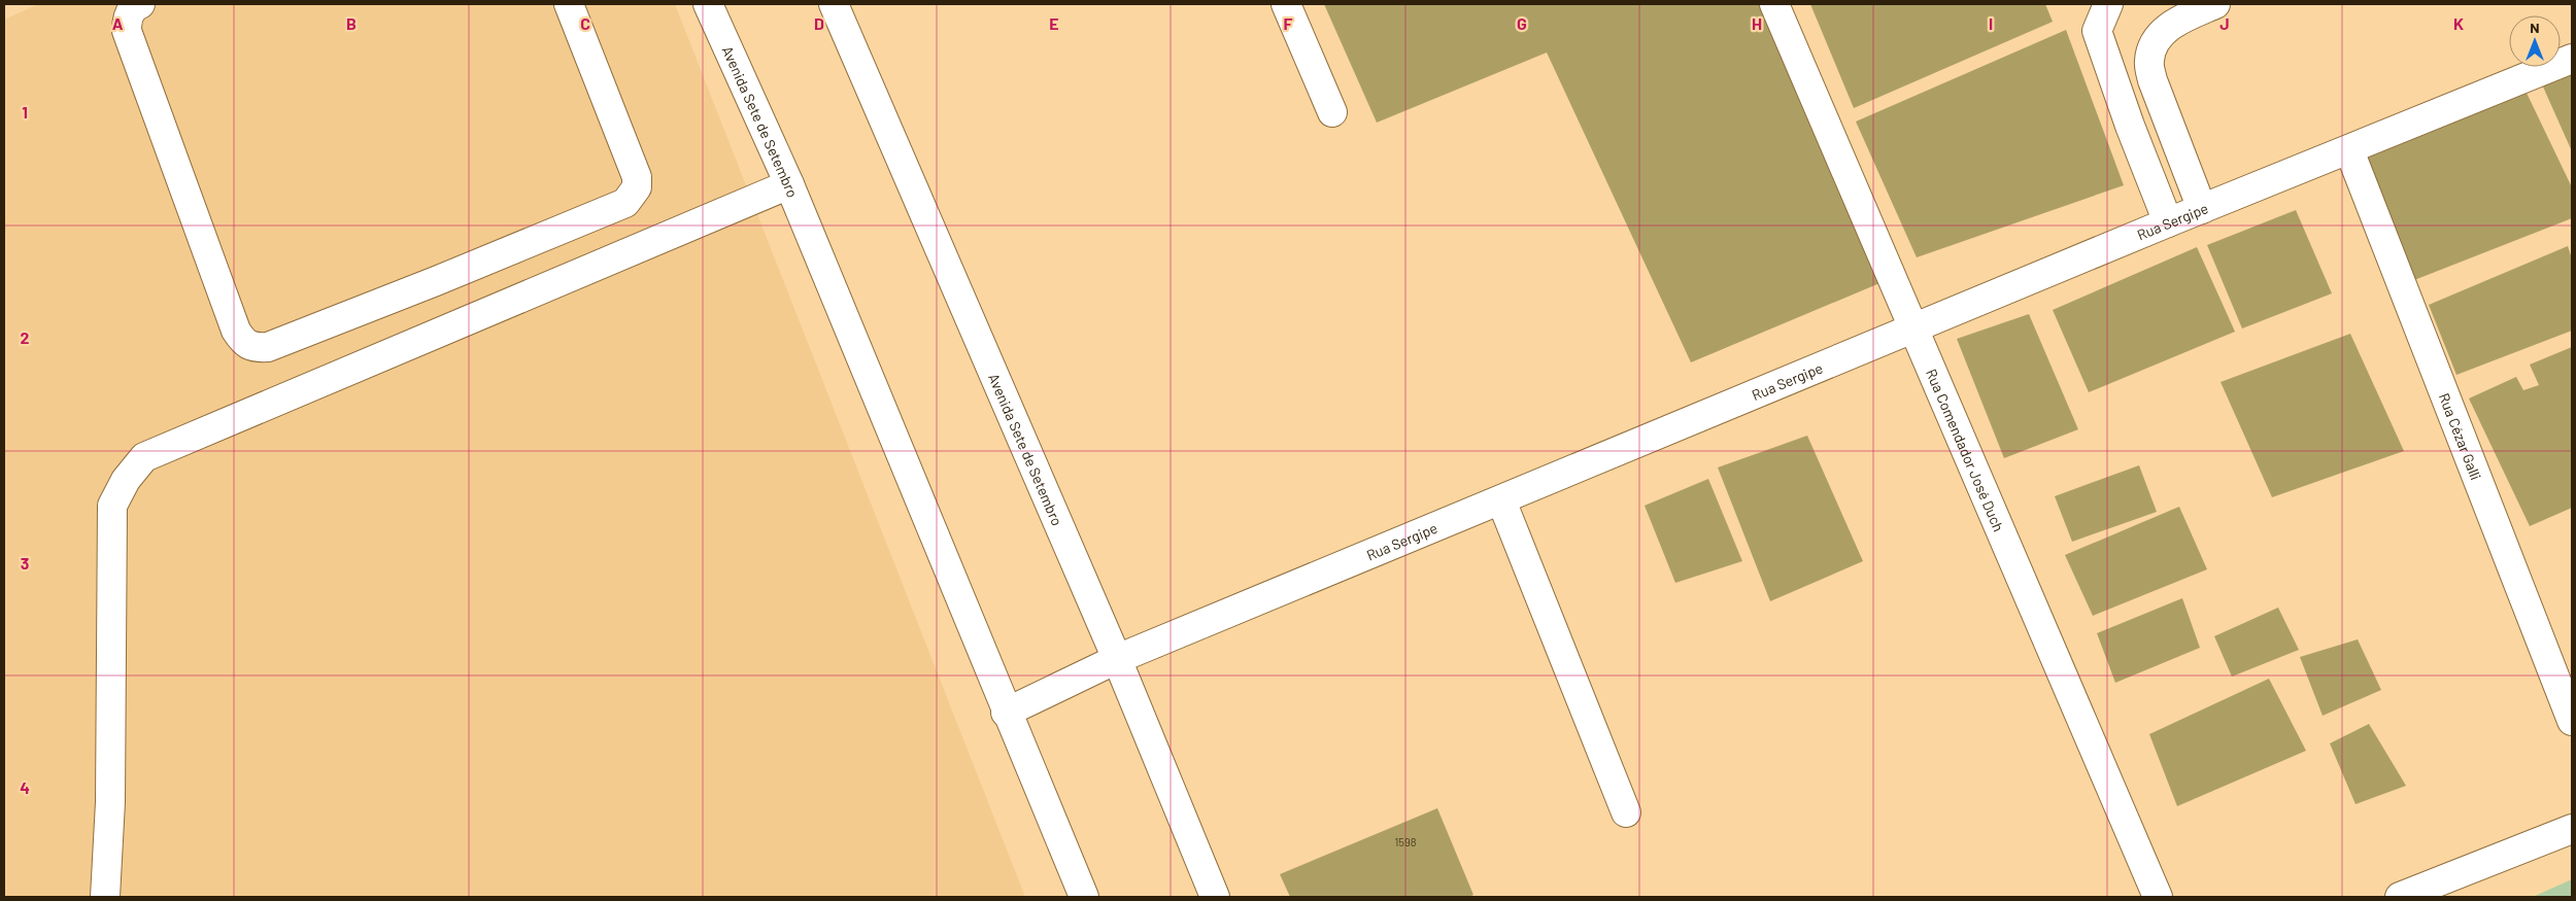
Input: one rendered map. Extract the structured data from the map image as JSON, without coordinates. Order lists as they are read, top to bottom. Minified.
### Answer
{"streets":{"main road":["Avenida Sete de Setembro","Rua Sergipe","Rua Cézar Galli","Rua Comendador José Duch"]},"crossings":[["Avenida Sete de Setembro","Rua Sergipe"],["Rua Sergipe","Rua Cézar Galli"],["Rua Sergipe","Rua Comendador José Duch"]],"house_numbers":["1598"],"north":"top","grid":{"columns":["A","B","C","D","E","F","G","H","I","J","K"],"rows":["1","2","3","4"]}}
